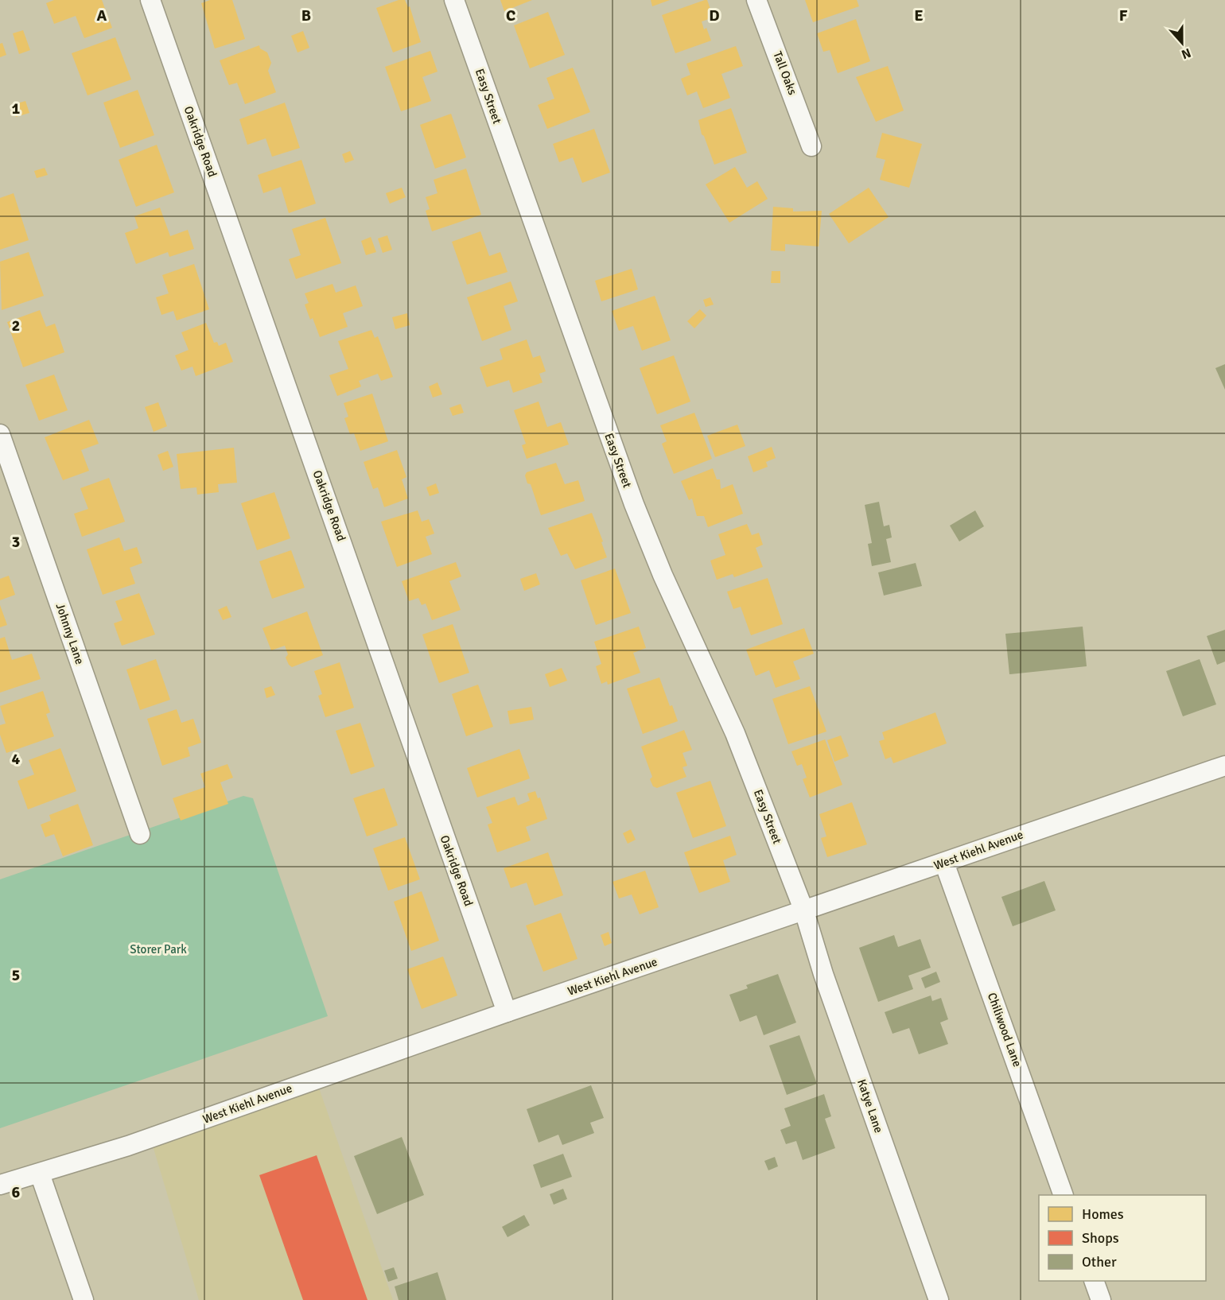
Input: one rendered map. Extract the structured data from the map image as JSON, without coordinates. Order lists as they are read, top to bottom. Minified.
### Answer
{"streets":{"street":["Tall Oaks","Easy Street","Oakridge Road","Johnny Lane","West Kiehl Avenue","Chiliwood Lane","Katye Lane"]},"crossings":[["Easy Street","West Kiehl Avenue"],["Easy Street","Katye Lane"],["Oakridge Road","West Kiehl Avenue"],["West Kiehl Avenue","Chiliwood Lane"],["West Kiehl Avenue","Katye Lane"]],"parks":["Storer Park"],"legend":["Homes","Shops","Other"],"north":"bottom","grid":{"columns":["A","B","C","D","E","F"],"rows":["1","2","3","4","5","6"]}}
